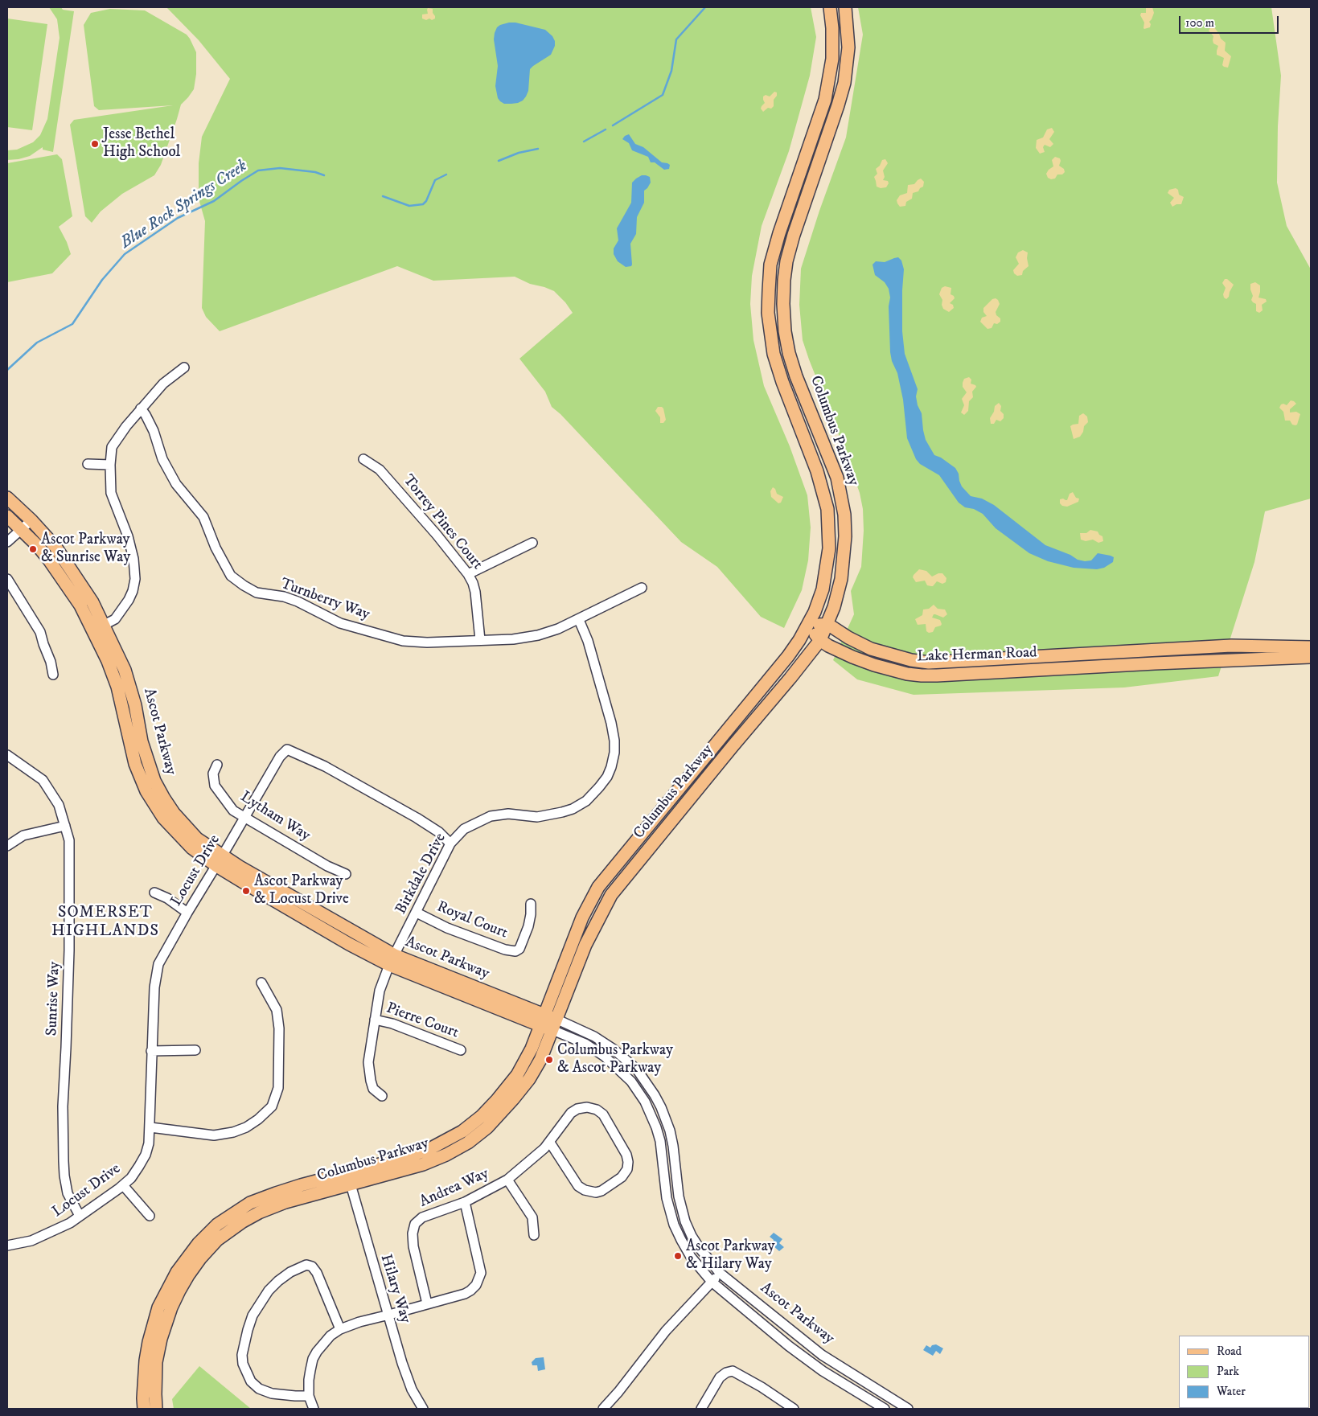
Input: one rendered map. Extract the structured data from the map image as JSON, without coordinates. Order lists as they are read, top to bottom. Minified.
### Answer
{"streets":{"main road":["Columbus Parkway","Lake Herman Road","Ascot Parkway"],"street":["Torrey Pines Court","Turnberry Way","Lytham Way","Locust Drive","Birkdale Drive","Royal Court","Sunrise Way","Pierre Court","Andrea Way","Hilary Way"]},"crossings":[["Columbus Parkway","Lake Herman Road"],["Columbus Parkway","Ascot Parkway"],["Columbus Parkway","Hilary Way"],["Torrey Pines Court","Turnberry Way"],["Turnberry Way","Birkdale Drive"],["Ascot Parkway","Locust Drive"],["Ascot Parkway","Birkdale Drive"],["Lytham Way","Locust Drive"],["Locust Drive","Birkdale Drive"],["Locust Drive","Sunrise Way"],["Birkdale Drive","Royal Court"],["Birkdale Drive","Pierre Court"]],"districts":["SOMERSET HIGHLANDS"],"water":["Blue Rock Springs Creek"],"places":["Jesse Bethel High School","Ascot Parkway & Sunrise Way","Ascot Parkway & Locust Drive","Columbus Parkway & Ascot Parkway","Ascot Parkway & Hilary Way"],"legend":["Road","Park","Water"],"scale_bar":"100 m"}
